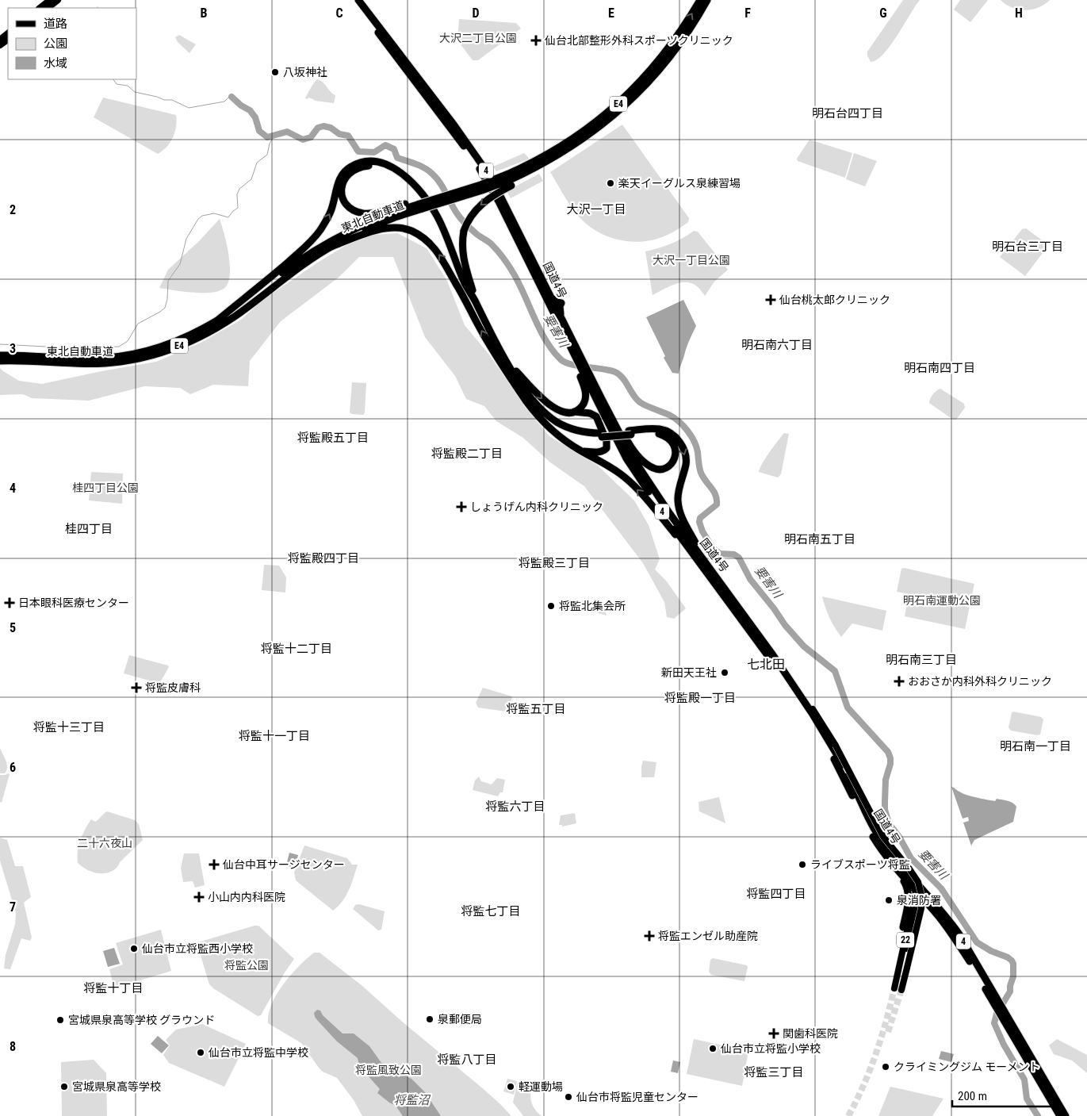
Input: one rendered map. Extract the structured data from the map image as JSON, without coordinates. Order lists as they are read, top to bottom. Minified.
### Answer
{"streets":{"highway":["E4","4","東北自動車道","国道4号"],"main road":["22"]},"crossings":[["国道4号","22"]],"districts":["明石台四丁目","大沢一丁目","明石台三丁目","明石南六丁目","明石南四丁目","将監殿五丁目","将監殿二丁目","桂四丁目","明石南五丁目","将監殿四丁目","将監殿三丁目","将監十二丁目","明石南三丁目","七北田","将監殿一丁目","将監五丁目","将監十三丁目","将監十一丁目","明石南一丁目","将監六丁目","将監四丁目","将監七丁目","将監十丁目","将監八丁目","将監三丁目"],"water":["要害川","将監沼"],"parks":["大沢二丁目公園","大沢一丁目公園","桂四丁目公園","明石南運動公園","二十六夜山","将監公園","将監風致公園"],"places":{"health":["仙台北部整形外科スポーツクリニック","仙台桃太郎クリニック","しょうげん内科クリニック","日本眼科医療センター","おおさか内科外科クリニック","将監皮膚科","仙台中耳サージセンター","小山内内科医院","将監エンゼル助産院","関歯科医院"],"other":["八坂神社","楽天イーグルス泉練習場","将監北集会所","新田天王社","ライブスポーツ将監","泉消防署","仙台市立将監西小学校","泉郵便局","宮城県泉高等学校 グラウンド","仙台市立将監小学校","仙台市立将監中学校","クライミングジム モーメント","宮城県泉高等学校","軽運動場","仙台市将監児童センター"]},"legend":["道路","公園","水域"],"scale_bar":"200 m","grid":{"columns":["B","C","D","E","F","G","H"],"rows":["2","3","4","5","6","7","8"]}}
